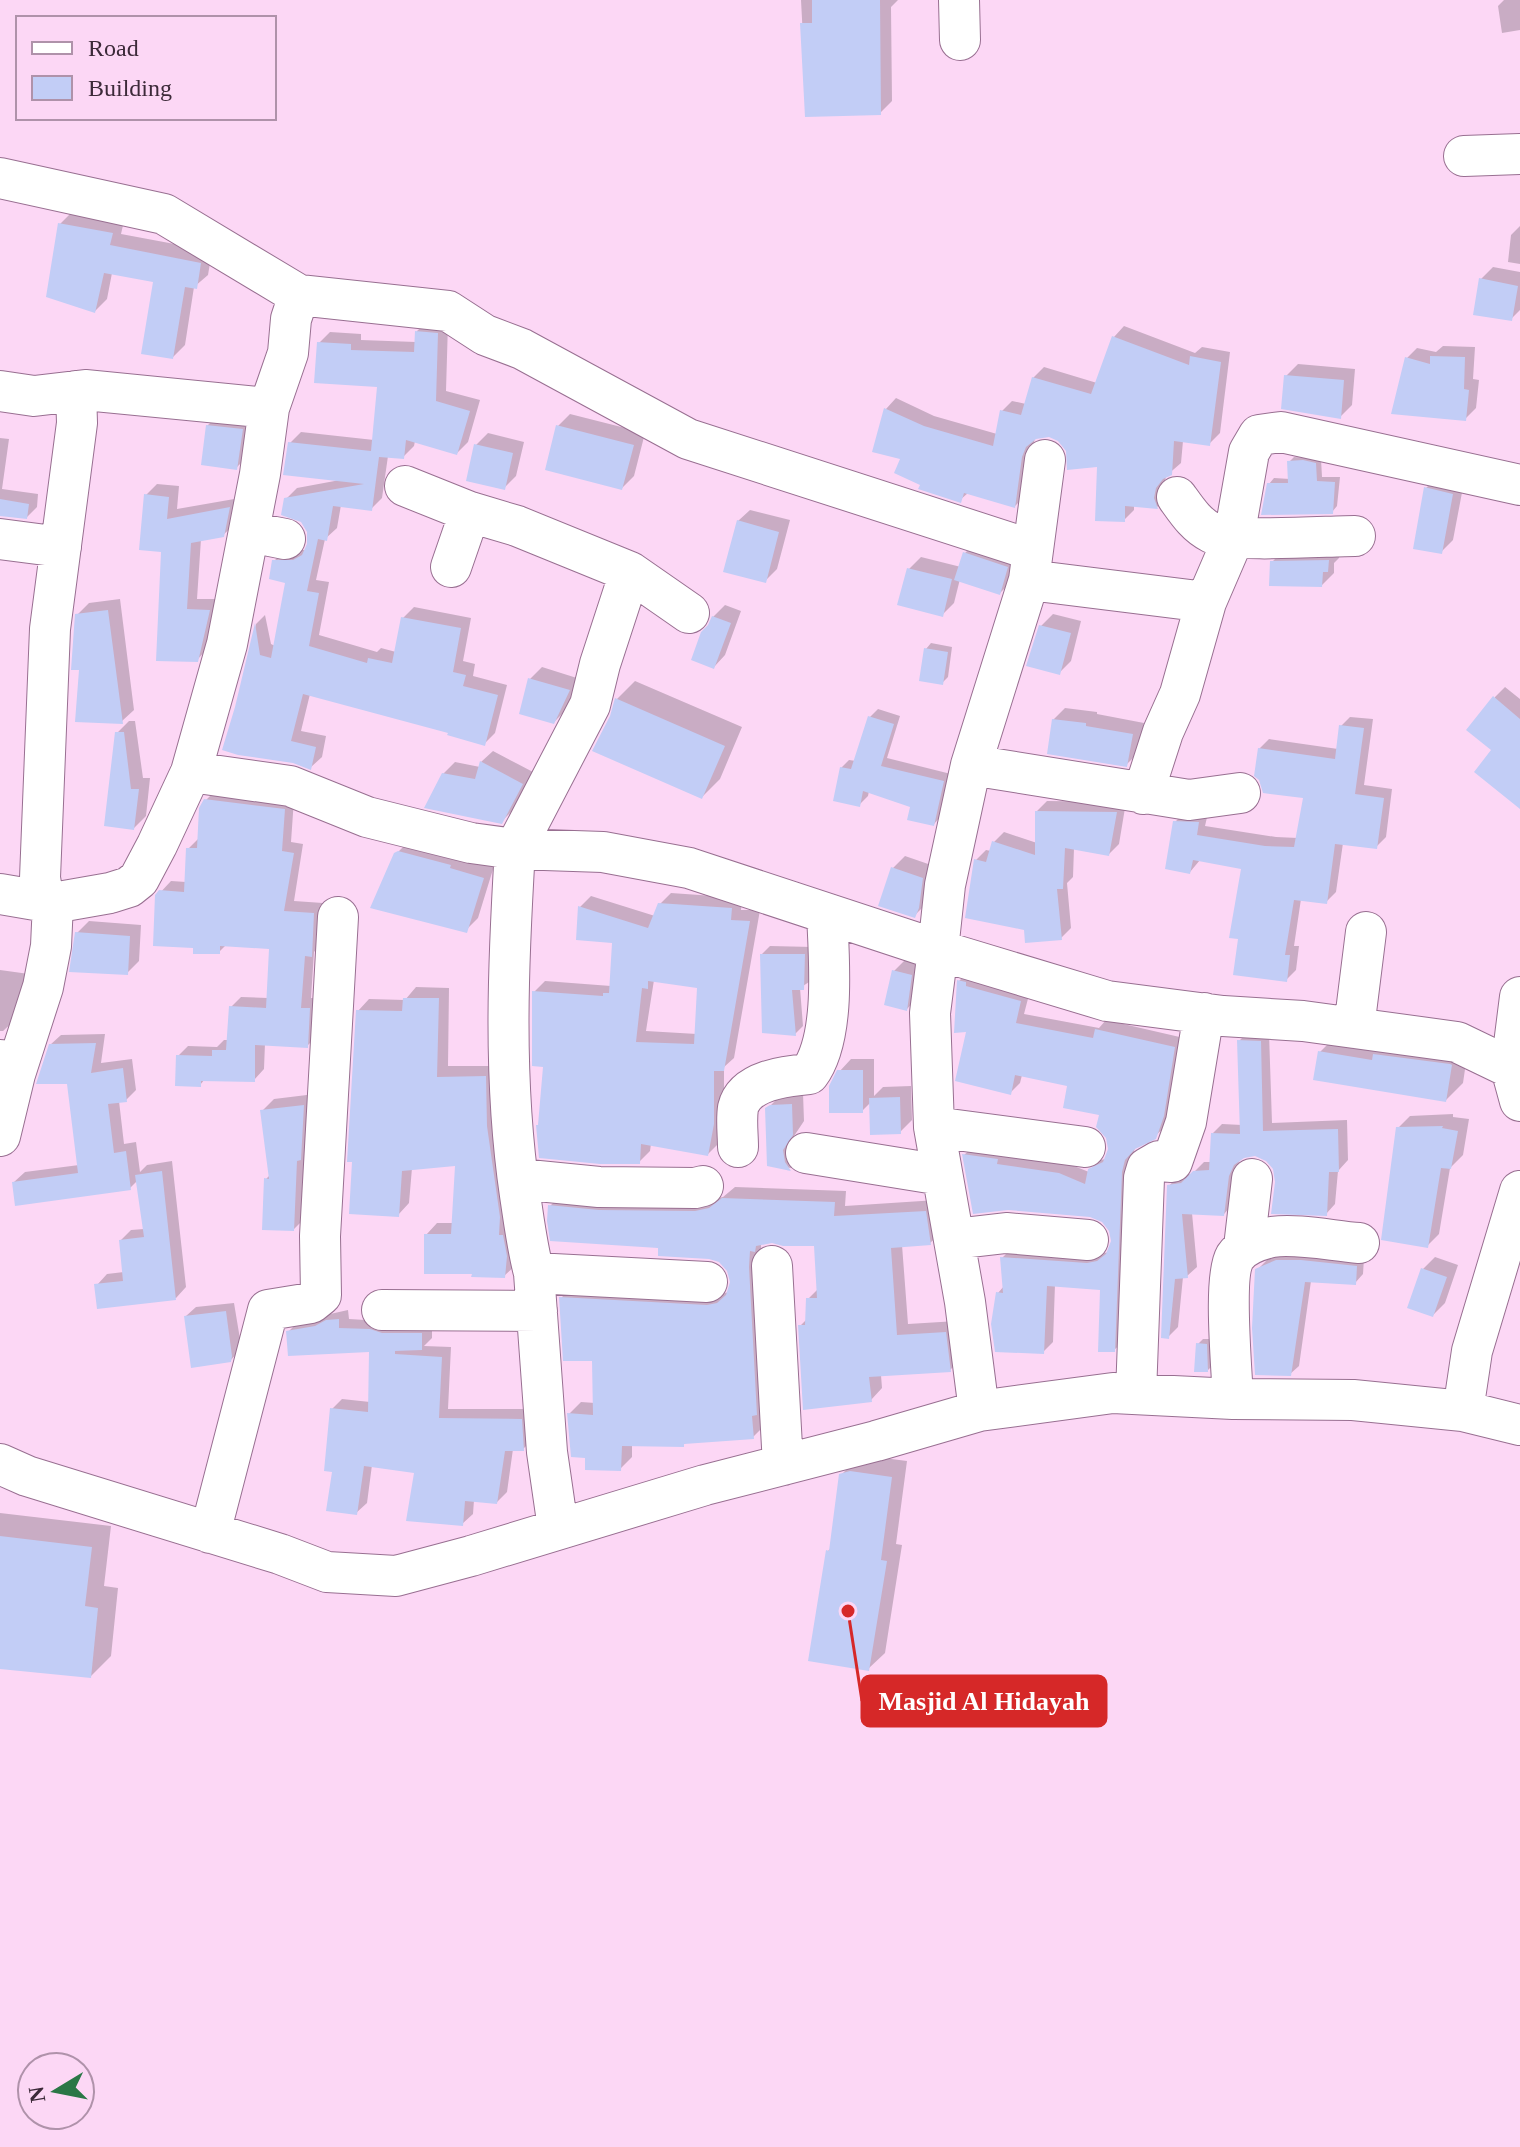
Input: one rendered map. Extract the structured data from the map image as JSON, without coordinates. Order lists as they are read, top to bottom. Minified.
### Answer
{"places":["Masjid Al Hidayah"],"legend":["Road","Building"],"north":"left"}
